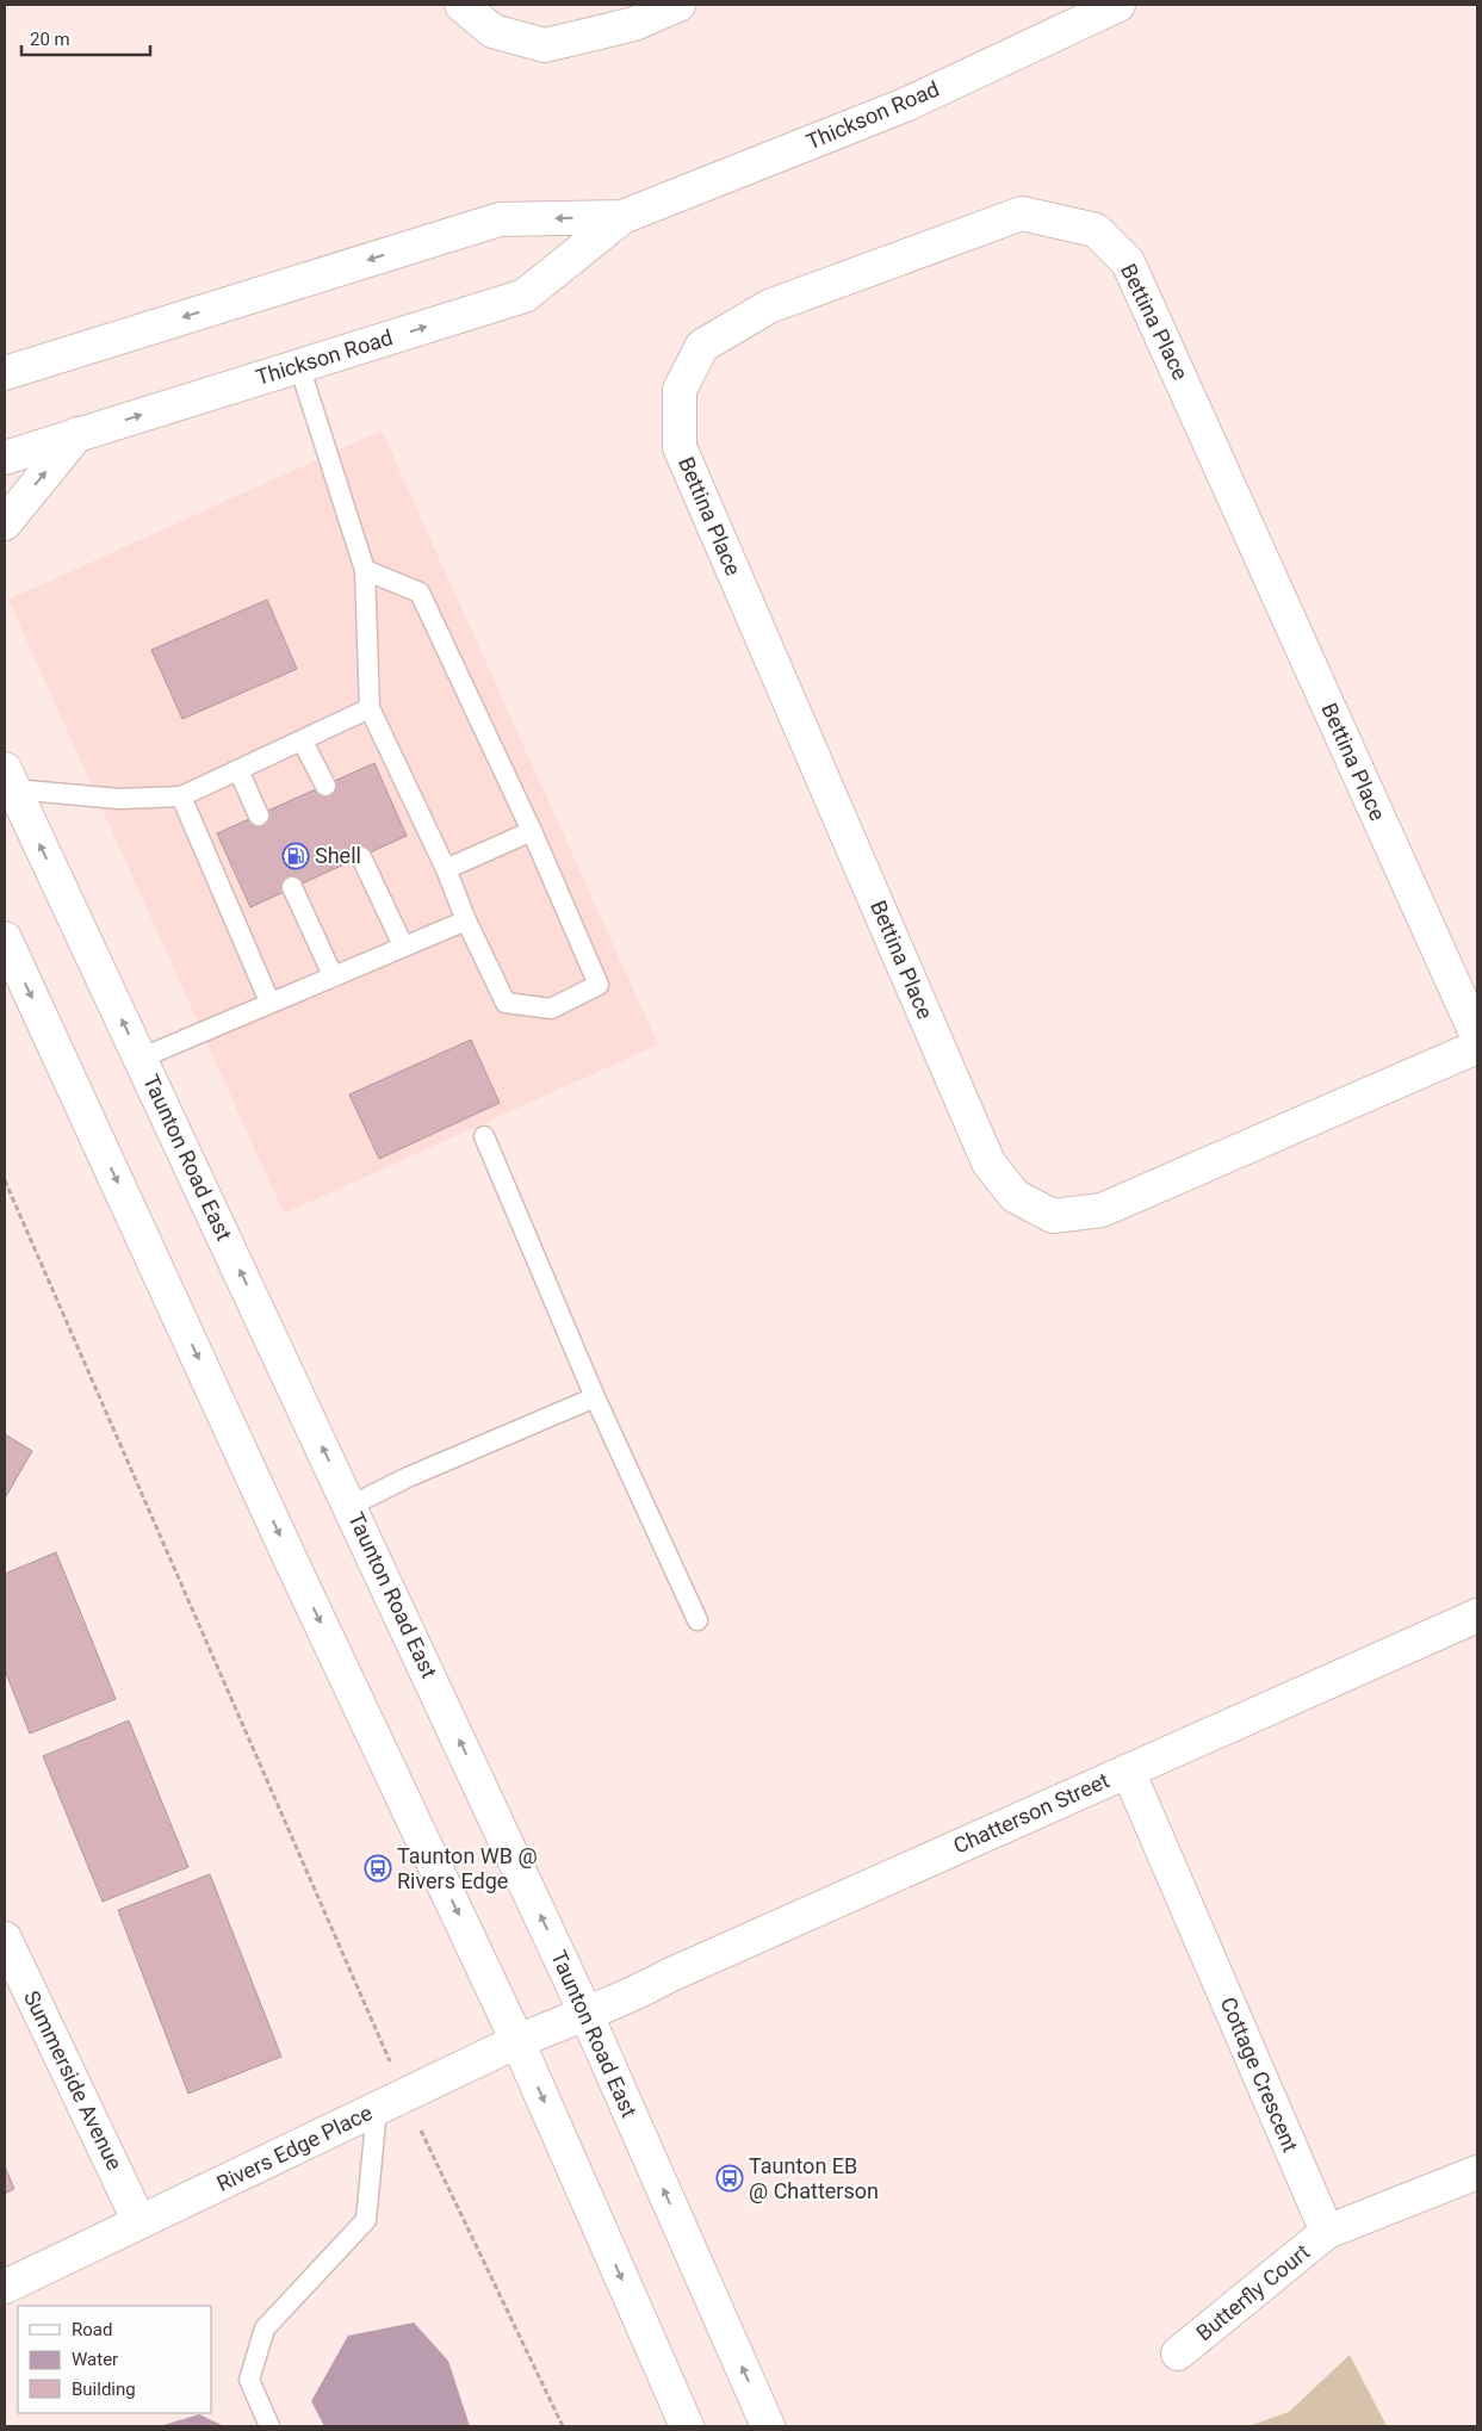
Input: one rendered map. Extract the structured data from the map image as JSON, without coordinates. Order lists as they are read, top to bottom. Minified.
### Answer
{"streets":{"street":["Thickson Road","Bettina Place","Taunton Road East","Chatterson Street","Cottage Crescent","Summerside Avenue","Rivers Edge Place","Butterfly Court"]},"crossings":[["Taunton Road East","Chatterson Street"],["Taunton Road East","Rivers Edge Place"],["Chatterson Street","Cottage Crescent"],["Chatterson Street","Rivers Edge Place"],["Cottage Crescent","Butterfly Court"],["Summerside Avenue","Rivers Edge Place"]],"places":{"fuel station":["Shell"],"bus stop":["Taunton WB @ Rivers Edge","Taunton EB @ Chatterson"]},"legend":["Road","Water","Building"],"scale_bar":"20 m"}
